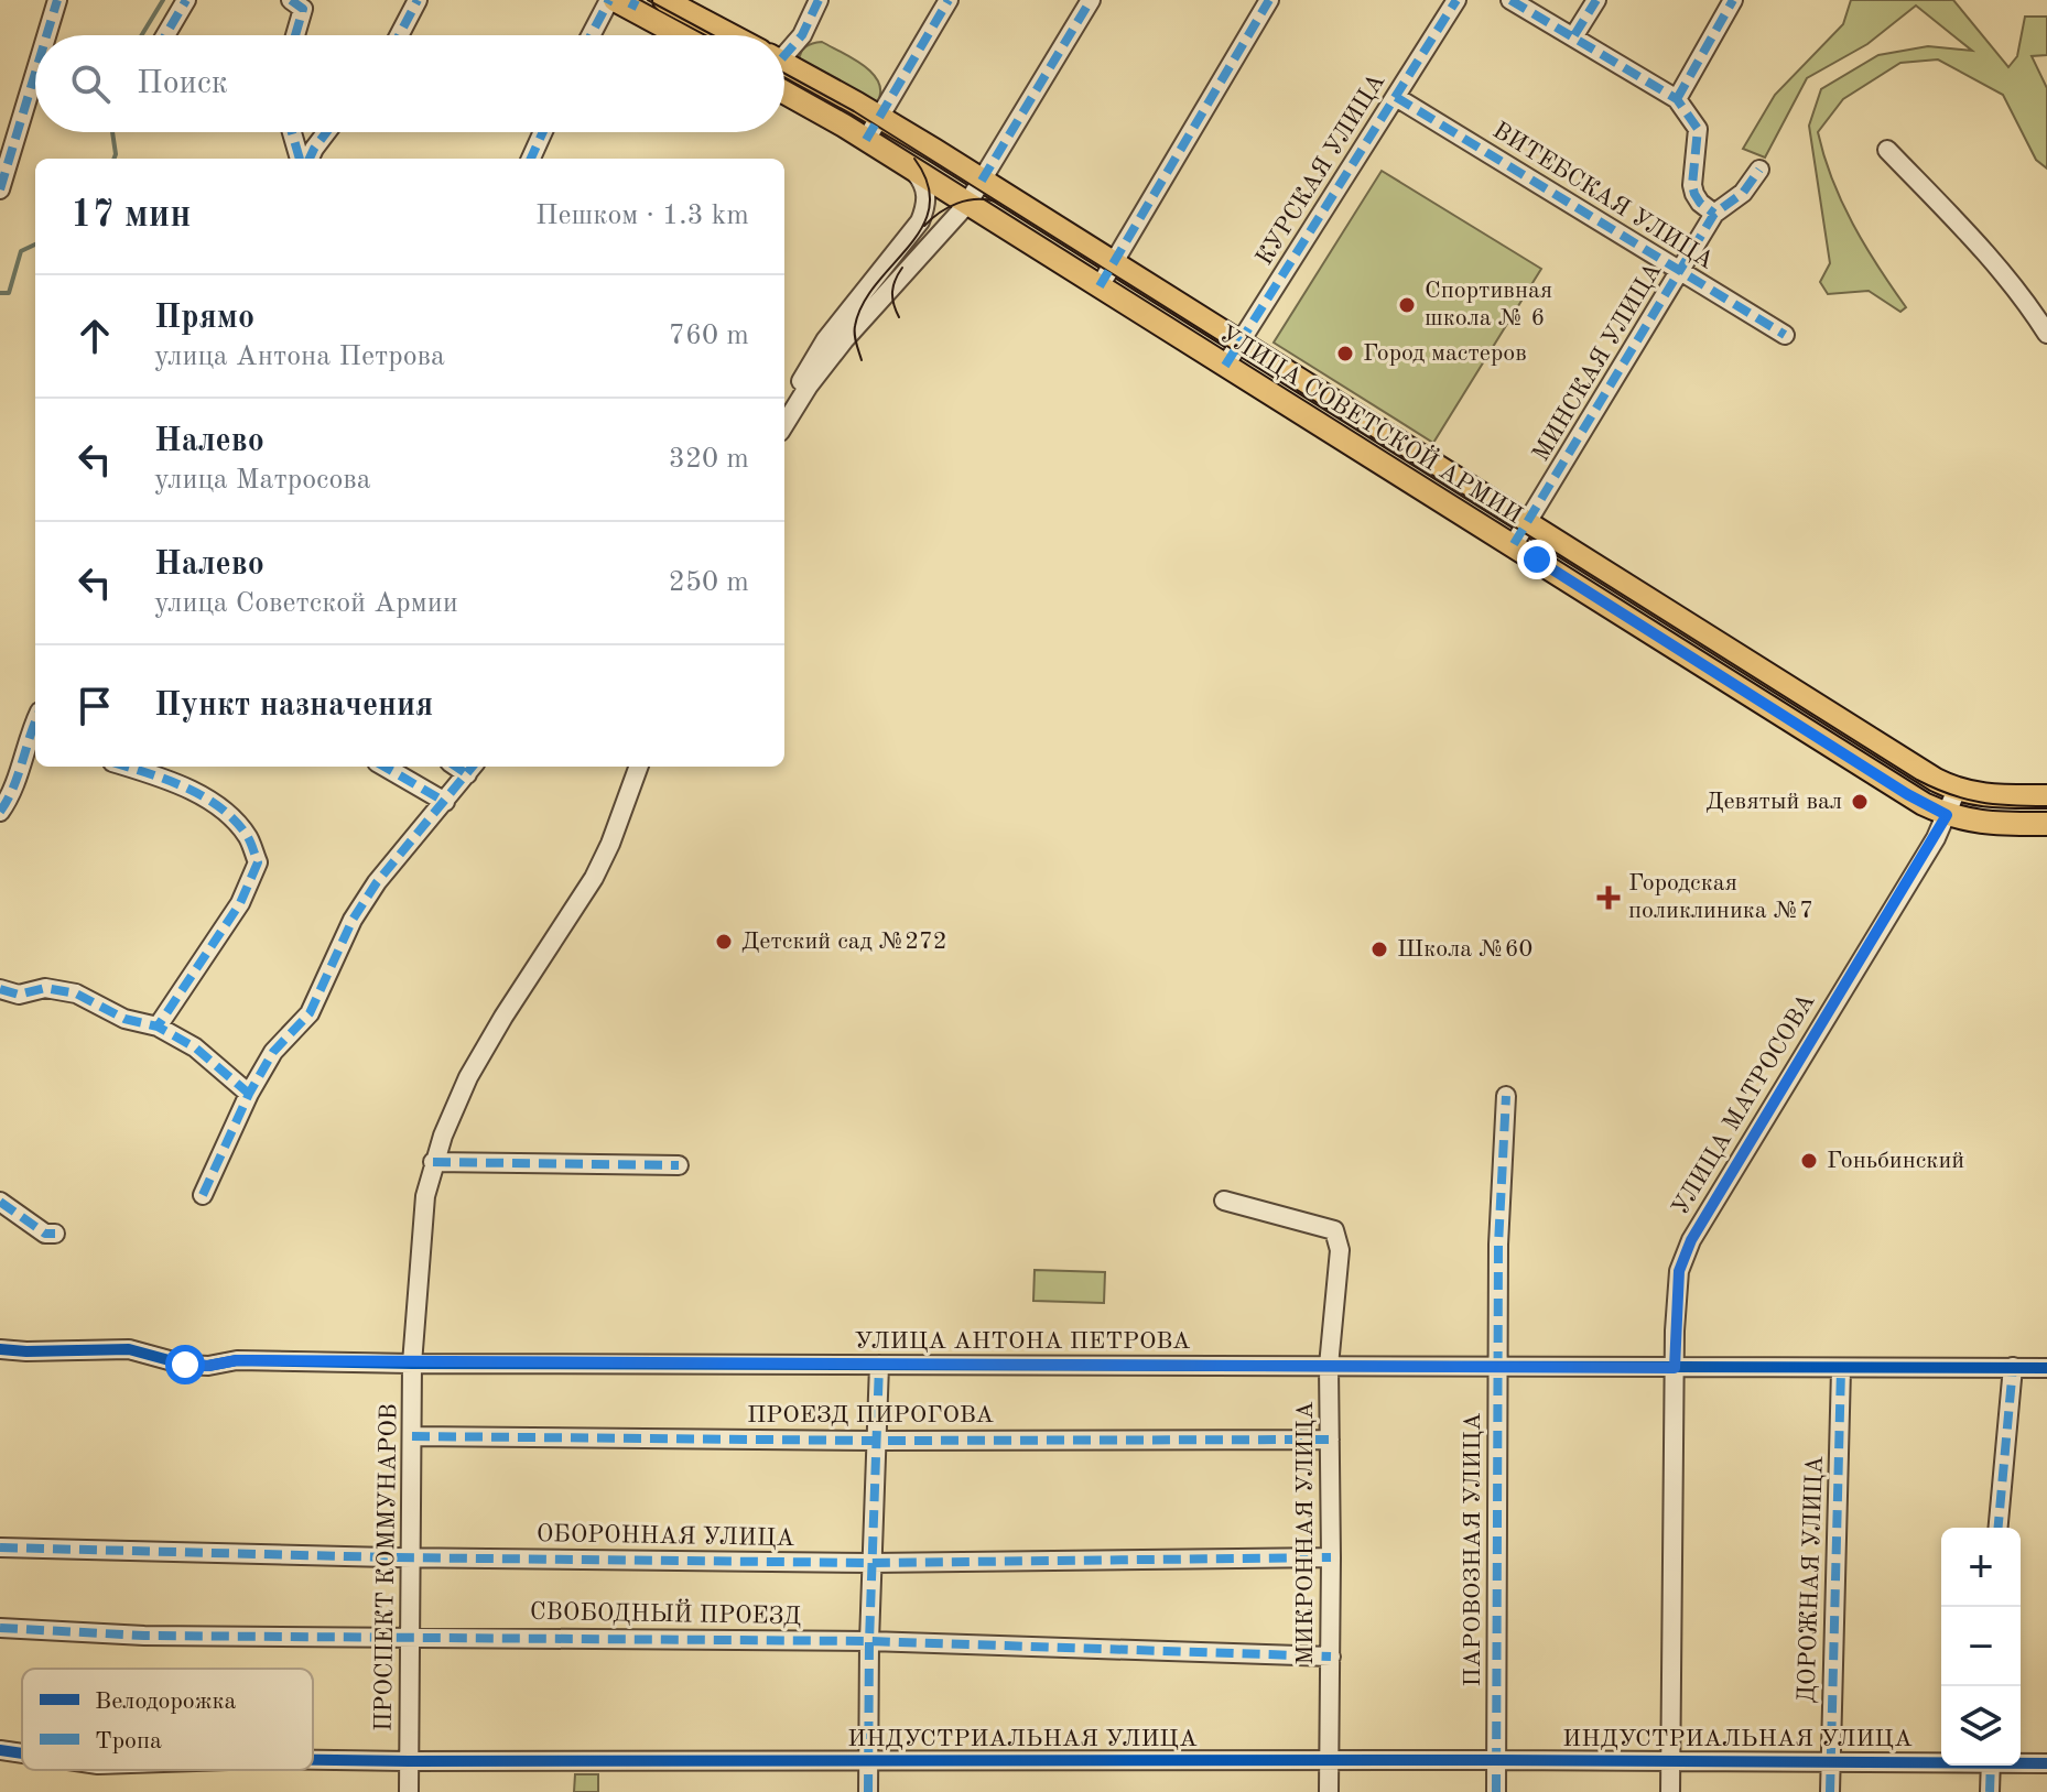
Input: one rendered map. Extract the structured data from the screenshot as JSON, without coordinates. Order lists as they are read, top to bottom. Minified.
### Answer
{"streets":{"main road":["УЛИЦА СОВЕТСКОЙ АРМИИ"],"street":["КУРСКАЯ УЛИЦА","ВИТЕБСКАЯ УЛИЦА","МИНСКАЯ УЛИЦА","УЛИЦА МАТРОСОВА","УЛИЦА АНТОНА ПЕТРОВА","ПРОЕЗД ПИРОГОВА","МИКРОННАЯ УЛИЦА","ОБОРОННАЯ УЛИЦА","ПАРОВОЗНАЯ УЛИЦА","ПРОСПЕКТ КОММУНАРОВ","ДОРОЖНАЯ УЛИЦА","СВОБОДНЫЙ ПРОЕЗД","ИНДУСТРИАЛЬНАЯ УЛИЦА"]},"crossings":[["КУРСКАЯ УЛИЦА","ВИТЕБСКАЯ УЛИЦА"],["КУРСКАЯ УЛИЦА","УЛИЦА СОВЕТСКОЙ АРМИИ"],["ВИТЕБСКАЯ УЛИЦА","МИНСКАЯ УЛИЦА"],["МИНСКАЯ УЛИЦА","УЛИЦА СОВЕТСКОЙ АРМИИ"],["УЛИЦА СОВЕТСКОЙ АРМИИ","УЛИЦА МАТРОСОВА"],["УЛИЦА МАТРОСОВА","УЛИЦА АНТОНА ПЕТРОВА"],["УЛИЦА МАТРОСОВА","ИНДУСТРИАЛЬНАЯ УЛИЦА"],["УЛИЦА АНТОНА ПЕТРОВА","МИКРОННАЯ УЛИЦА"],["УЛИЦА АНТОНА ПЕТРОВА","ПАРОВОЗНАЯ УЛИЦА"],["УЛИЦА АНТОНА ПЕТРОВА","ПРОСПЕКТ КОММУНАРОВ"],["УЛИЦА АНТОНА ПЕТРОВА","ДОРОЖНАЯ УЛИЦА"],["ПРОЕЗД ПИРОГОВА","МИКРОННАЯ УЛИЦА"],["ПРОЕЗД ПИРОГОВА","ПРОСПЕКТ КОММУНАРОВ"],["МИКРОННАЯ УЛИЦА","ОБОРОННАЯ УЛИЦА"],["МИКРОННАЯ УЛИЦА","СВОБОДНЫЙ ПРОЕЗД"],["МИКРОННАЯ УЛИЦА","ИНДУСТРИАЛЬНАЯ УЛИЦА"],["ОБОРОННАЯ УЛИЦА","ПРОСПЕКТ КОММУНАРОВ"],["ПАРОВОЗНАЯ УЛИЦА","ИНДУСТРИАЛЬНАЯ УЛИЦА"],["ПРОСПЕКТ КОММУНАРОВ","СВОБОДНЫЙ ПРОЕЗД"],["ПРОСПЕКТ КОММУНАРОВ","ИНДУСТРИАЛЬНАЯ УЛИЦА"],["ДОРОЖНАЯ УЛИЦА","ИНДУСТРИАЛЬНАЯ УЛИЦА"]],"places":{"other":["Спортивная школа № 6","Город мастеров","Девятый вал","Детский сад №272","Школа №60","Гоньбинский"],"health":["Городская поликлиника №7"]},"legend":["Велодорожка","Тропа"],"page":{"search":"Поиск","heading":["17 мин","Пешком · 1.3 km"],"list":[["Прямо","улица Антона Петрова","760 m"],["Налево","улица Матросова","320 m"],["Налево","улица Советской Армии","250 m"],"Пункт назначения"],"map_buttons":["+","−"]}}
